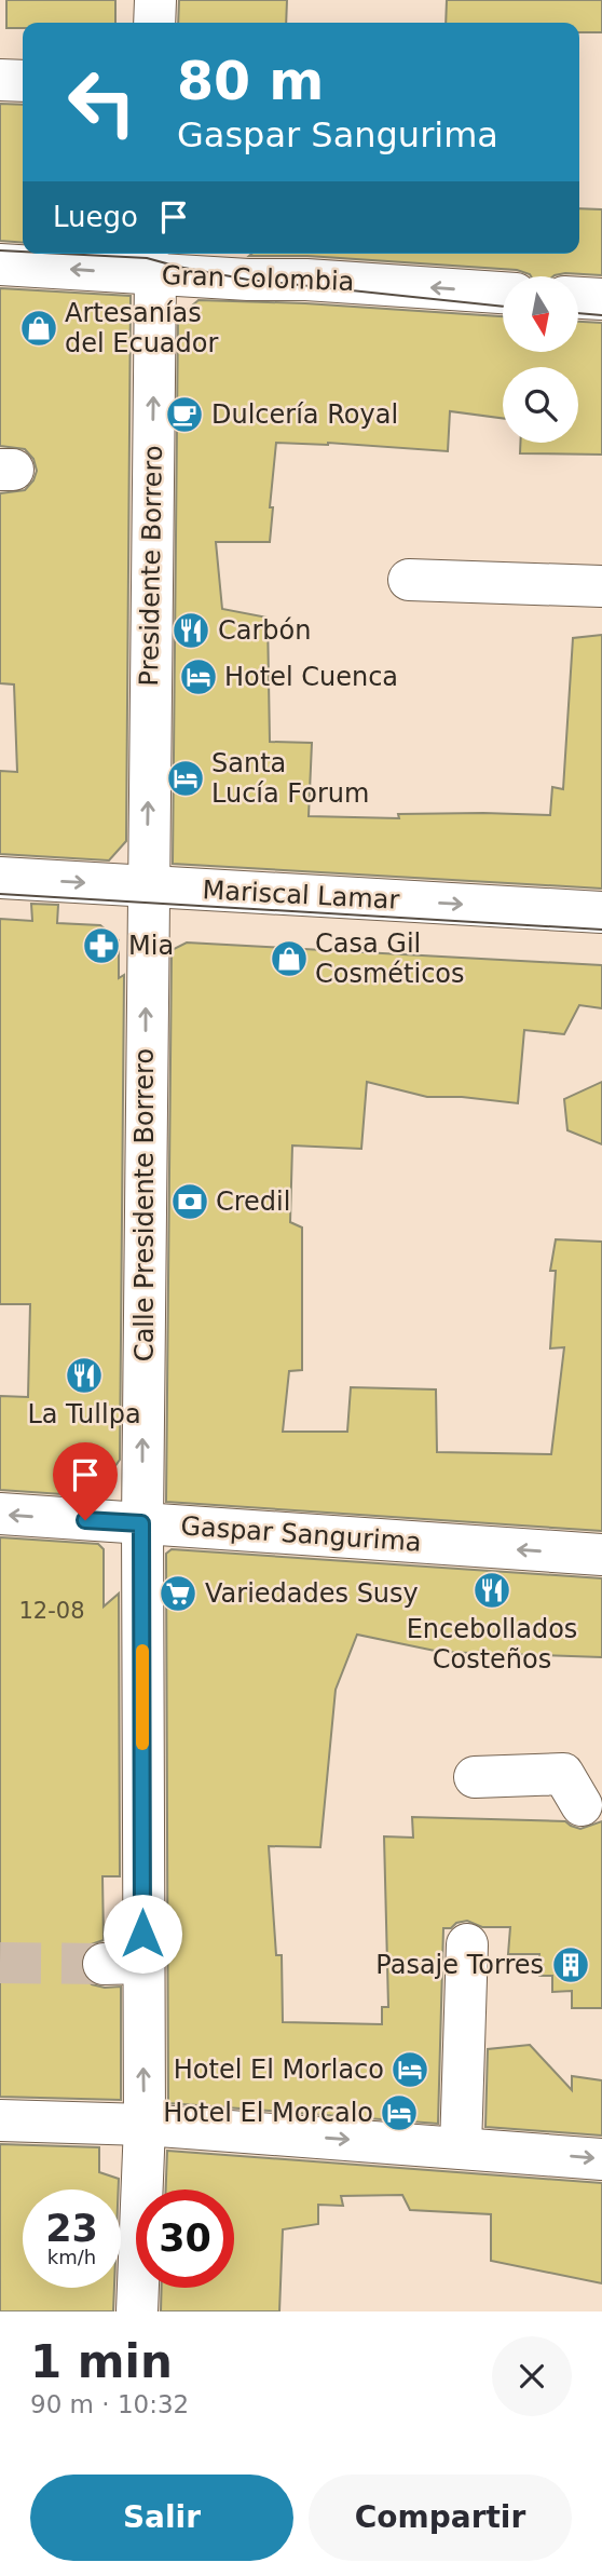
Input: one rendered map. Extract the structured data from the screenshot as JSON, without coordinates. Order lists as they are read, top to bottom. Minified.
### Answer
{"streets":{"street":["Gran Colombia","Presidente Borrero","Mariscal Lamar","Calle Presidente Borrero","Gaspar Sangurima"]},"crossings":[["Gran Colombia","Presidente Borrero"],["Presidente Borrero","Mariscal Lamar"],["Presidente Borrero","Calle Presidente Borrero"],["Mariscal Lamar","Calle Presidente Borrero"],["Calle Presidente Borrero","Gaspar Sangurima"]],"one_way":["Gran Colombia","Presidente Borrero","Calle Presidente Borrero","Gaspar Sangurima"],"places":{"shop":["Artesanías del Ecuador","Casa Gil Cosméticos"],"cafe":["Dulcería Royal"],"restaurant":["Carbón","La Tullpa","Encebollados Costeños"],"hotel":["Hotel Cuenca","Santa Lucía Forum","Hotel El Morlaco","Hotel El Morcalo"],"pharmacy":["Mia"],"bank":["Credil"],"supermarket":["Variedades Susy"],"building":["Pasaje Torres"]},"house_numbers":["12-08"],"north":"bottom","page":{"turn":["80 m","Gaspar Sangurima"],"then":"Luego","speed":"23 km/h","limit":"30","heading":["1 min","90 m · 10:32"],"buttons":["Salir","Compartir"]}}
